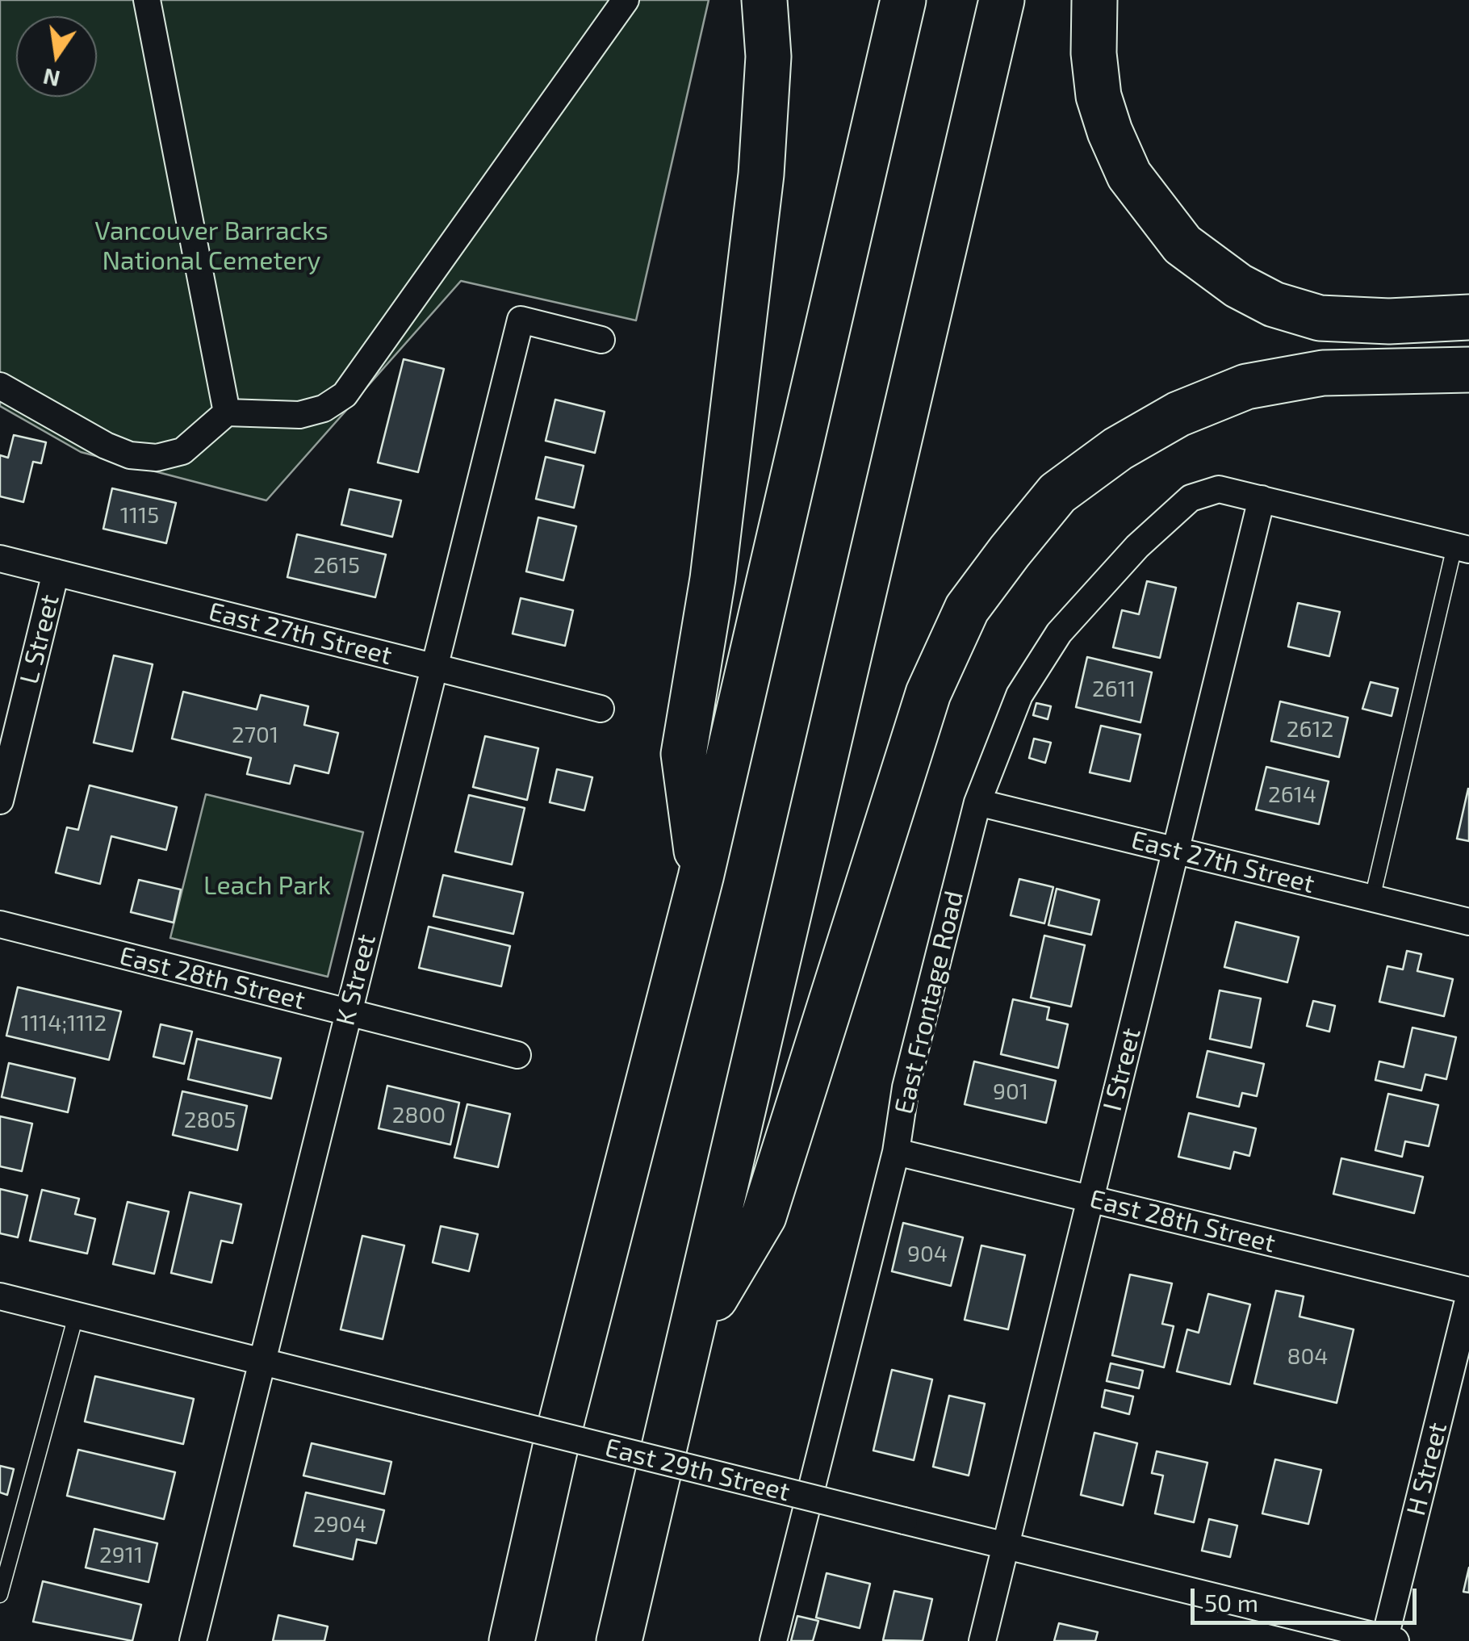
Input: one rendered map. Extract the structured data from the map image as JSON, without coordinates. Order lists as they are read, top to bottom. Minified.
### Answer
{"streets":{"street":["East 27th Street","L Street","East 28th Street","K Street","East Frontage Road","I Street","H Street","East 29th Street"]},"crossings":[["East 27th Street","L Street"],["East 27th Street","K Street"],["East 27th Street","East Frontage Road"],["East 27th Street","I Street"],["East 28th Street","K Street"],["East 28th Street","East Frontage Road"],["East 28th Street","I Street"],["K Street","East 29th Street"],["East Frontage Road","I Street"],["I Street","East 29th Street"],["H Street","East 29th Street"]],"parks":["Vancouver Barracks National Cemetery","Leach Park"],"house_numbers":["1115","2615","2611","2612","2701","2614","1114;1112","901","2800","2805","904","804","2904","2911"],"scale_bar":"50 m","north":"bottom"}
